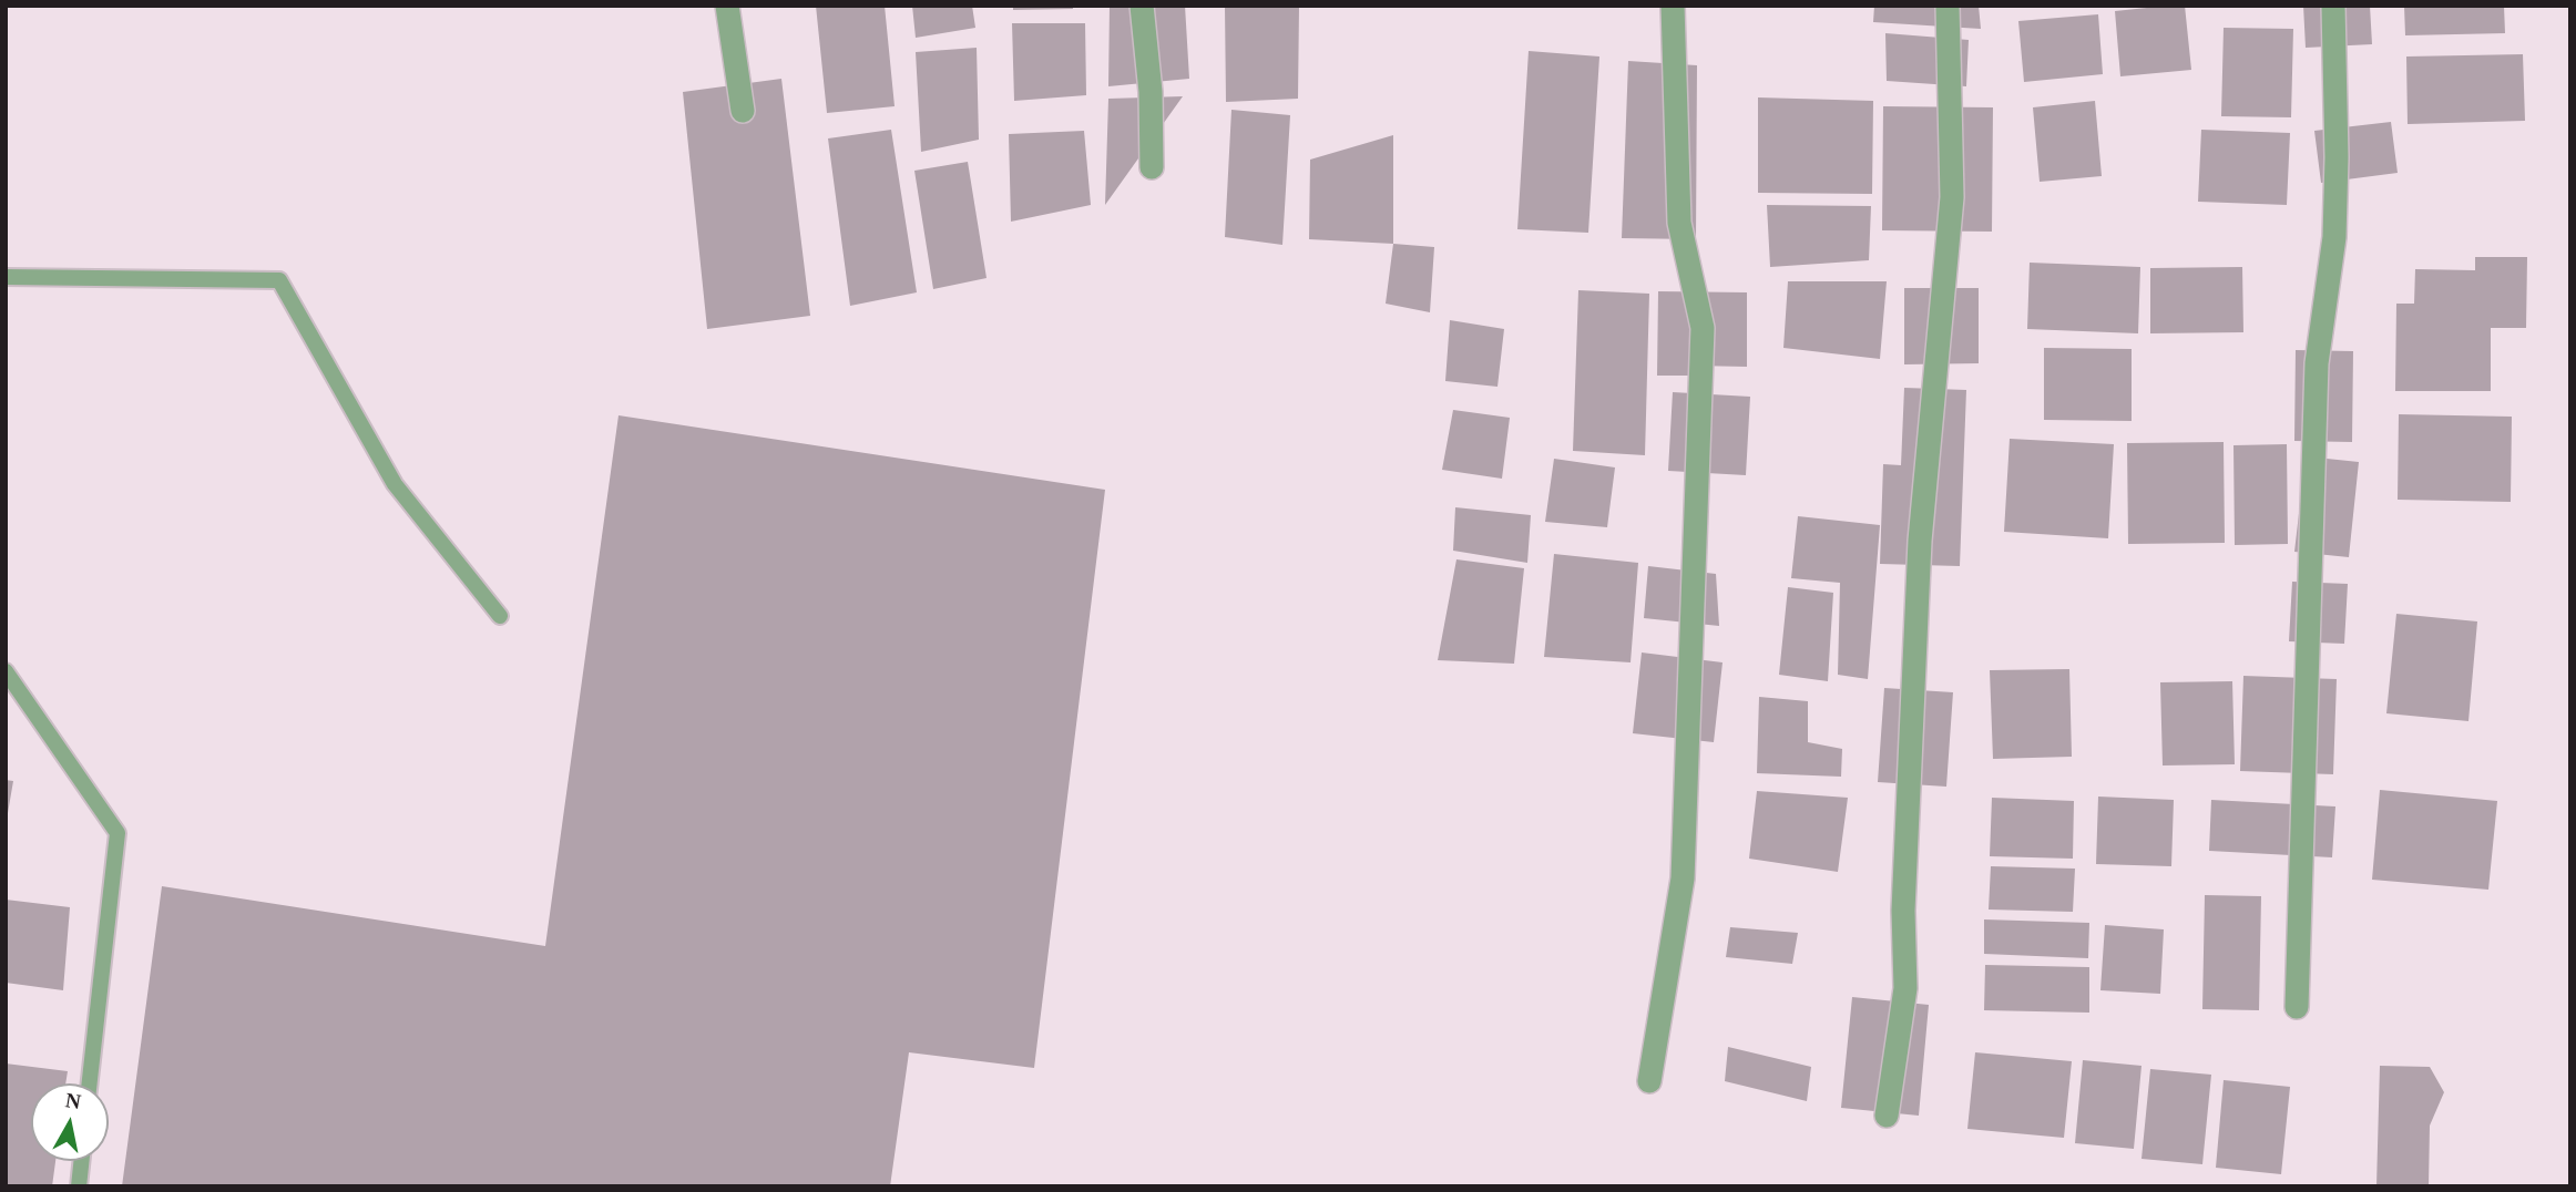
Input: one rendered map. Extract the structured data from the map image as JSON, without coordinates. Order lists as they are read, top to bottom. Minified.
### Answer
{"north":"top"}
